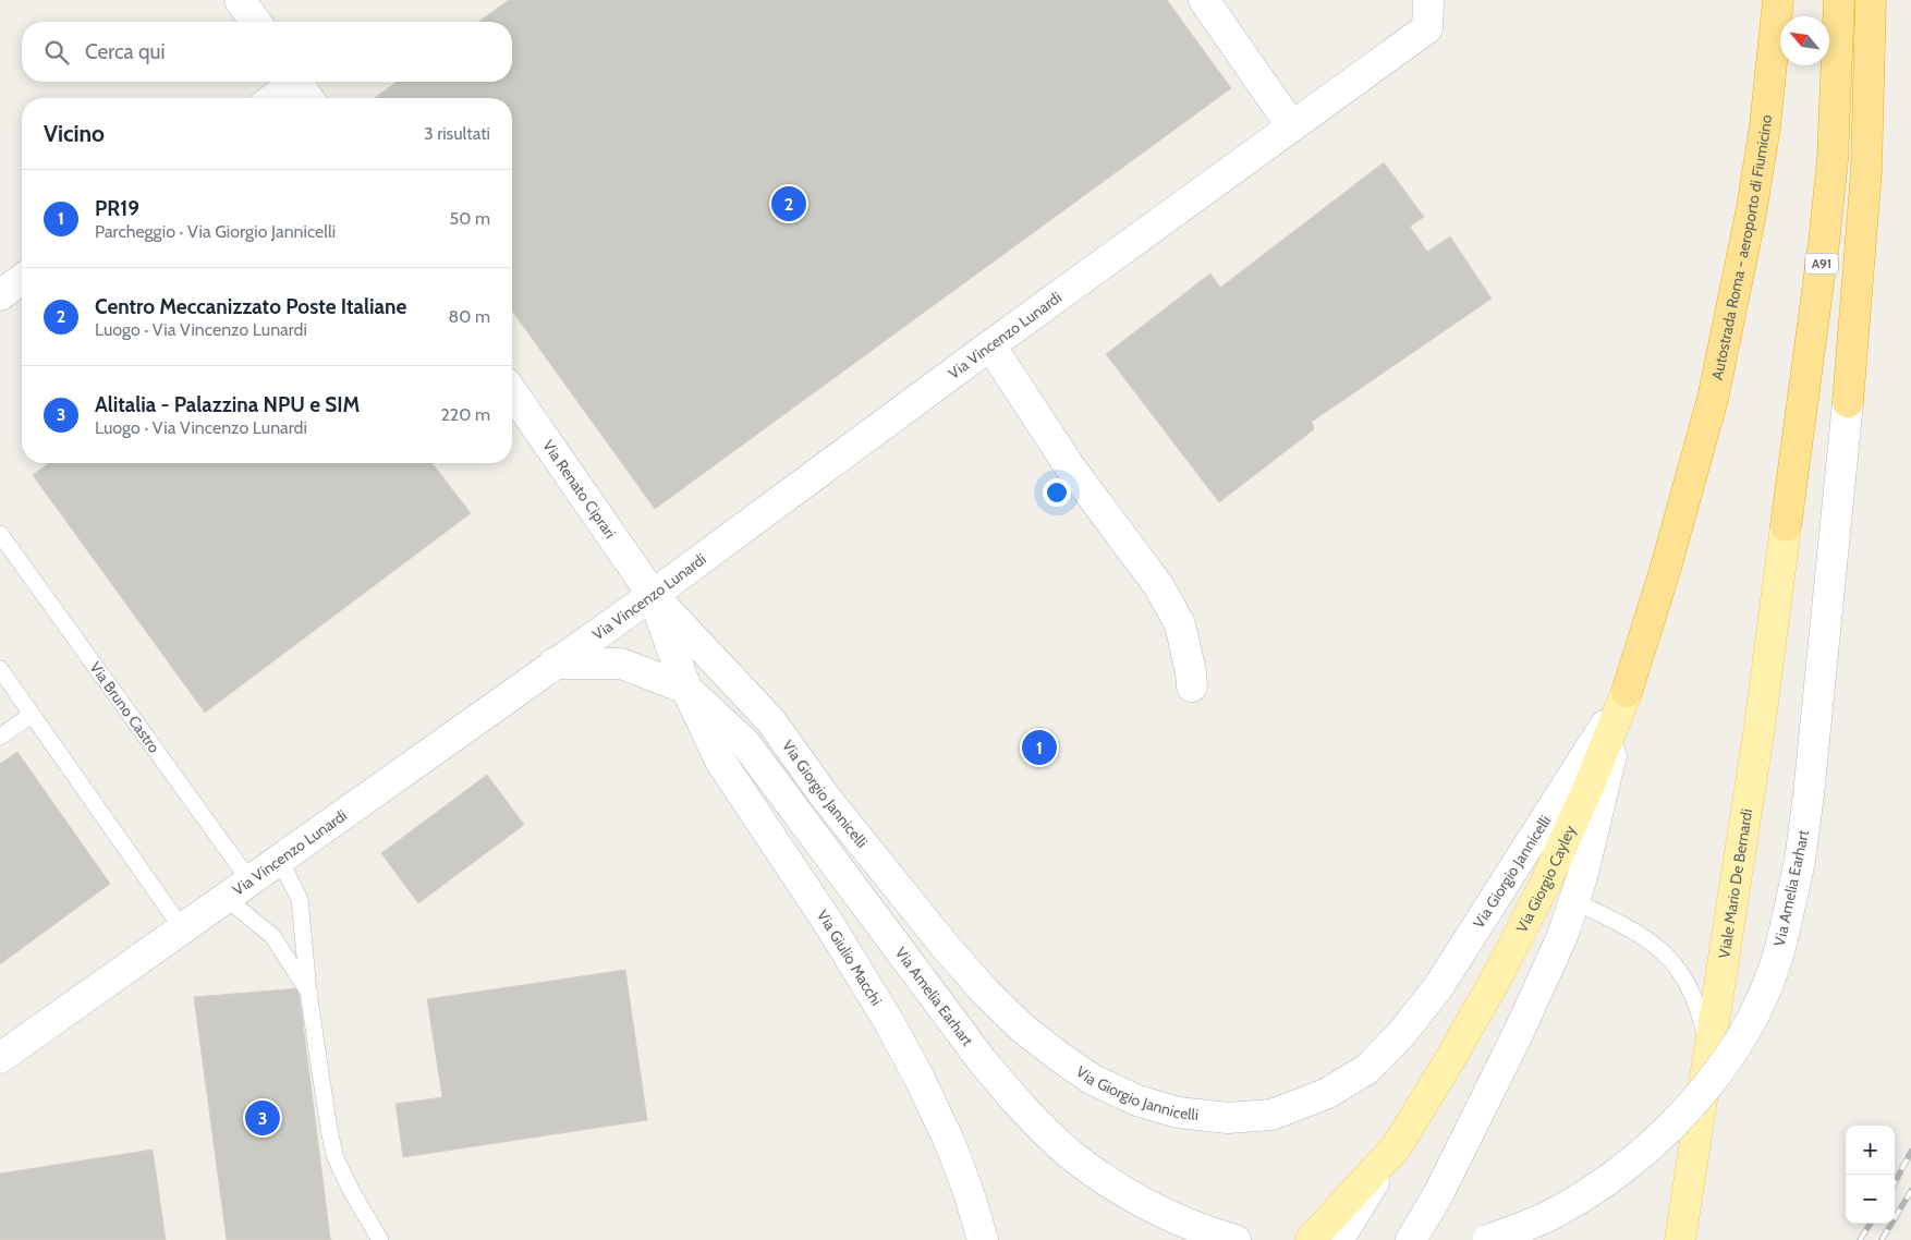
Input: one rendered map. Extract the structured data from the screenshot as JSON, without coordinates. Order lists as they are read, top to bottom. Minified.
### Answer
{"streets":{"highway":["Autostrada Roma - aeroporto di Fiumicino","A91","Via Giorgio Cayley"],"main road":["Viale Mario De Bernardi"],"street":["Via Vincenzo Lunardi","Via Renato Ciprari","Via Giorgio Jannicelli","Via Amelia Earhart","Via Giulio Macchi"],"lane":["Via Bruno Castro"]},"crossings":[["Autostrada Roma - aeroporto di Fiumicino","Via Giorgio Cayley"],["A91","Viale Mario De Bernardi"],["Via Vincenzo Lunardi","Via Renato Ciprari"],["Via Vincenzo Lunardi","Via Bruno Castro"],["Via Vincenzo Lunardi","Via Giorgio Jannicelli"],["Via Vincenzo Lunardi","Via Giulio Macchi"],["Via Renato Ciprari","Via Giorgio Jannicelli"],["Via Renato Ciprari","Via Giulio Macchi"],["Via Giorgio Jannicelli","Via Giorgio Cayley"],["Via Giorgio Jannicelli","Via Giulio Macchi"],["Via Amelia Earhart","Via Giulio Macchi"]],"north":"top left","page":{"search":"Cerca qui","heading":["Vicino","3 risultati"],"list":[{"mark":"1","name":"PR19","note":"Parcheggio · Via Giorgio Jannicelli","value":"50 m"},{"mark":"2","name":"Centro Meccanizzato Poste Italiane","note":"Luogo · Via Vincenzo Lunardi","value":"80 m"},{"mark":"3","name":"Alitalia - Palazzina NPU e SIM","note":"Luogo · Via Vincenzo Lunardi","value":"220 m"}],"pins":["2","1","3"],"map_buttons":["+","−"]}}
